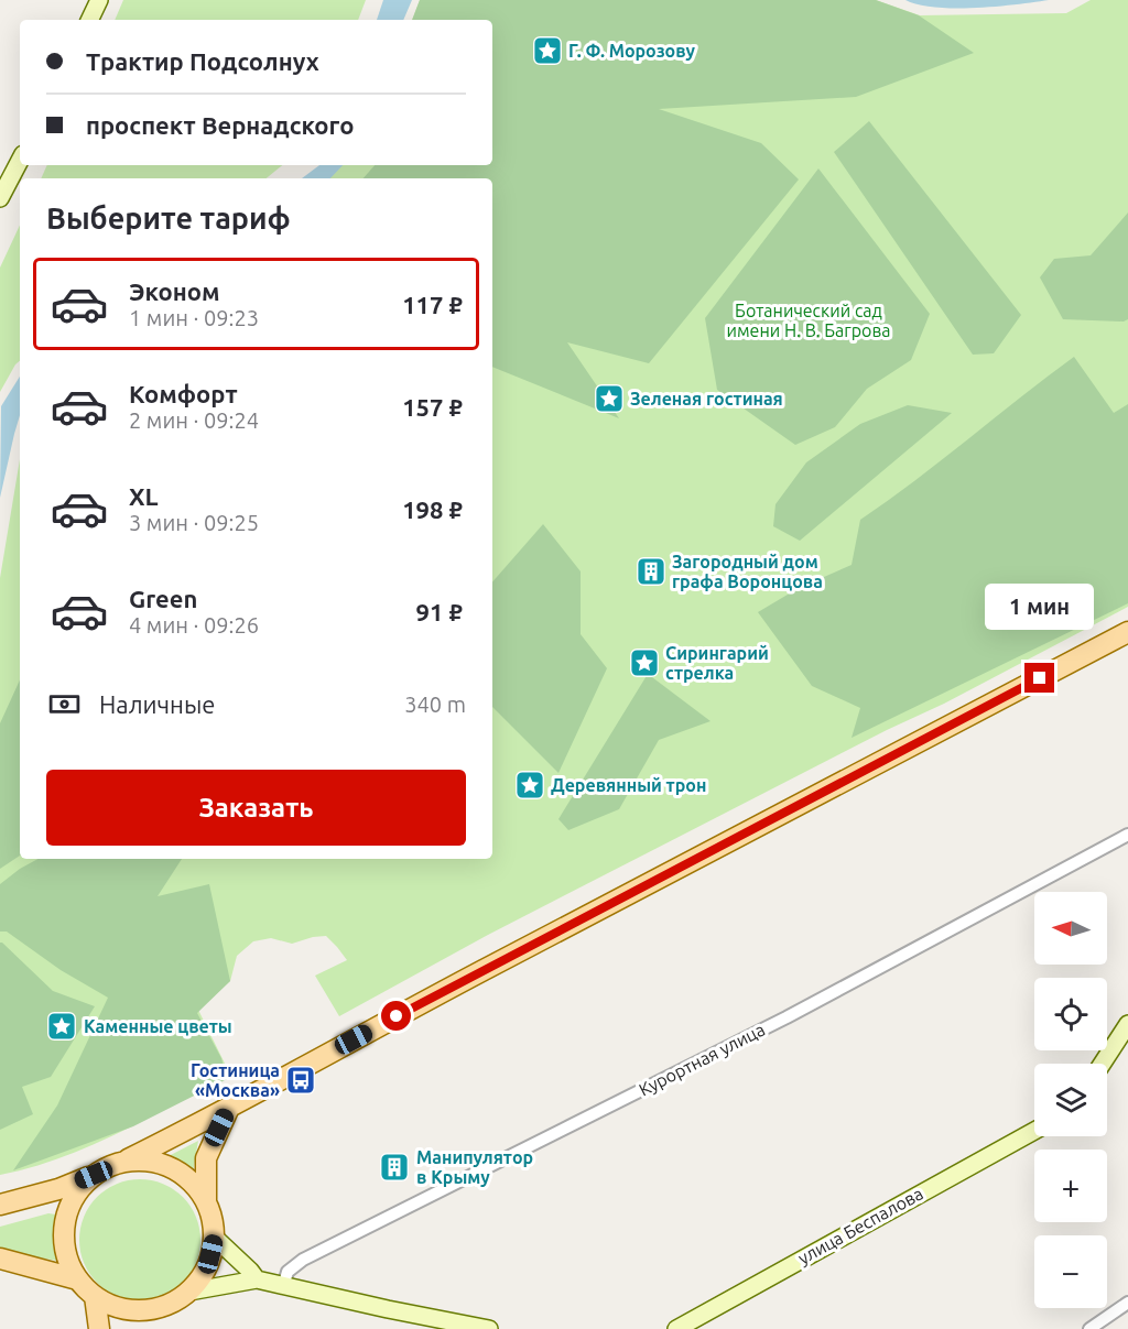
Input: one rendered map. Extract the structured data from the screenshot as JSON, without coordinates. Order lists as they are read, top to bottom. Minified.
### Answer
{"streets":{"main road":["улица Беспалова"],"street":["Курортная улица"]},"parks":["Ботанический сад имени Н. В. Багрова"],"places":{"place":["Г. Ф. Морозову","Зеленая гостиная","Сирингарий стрелка","Деревянный трон","Каменные цветы"],"building":["Загородный дом графа Воронцова","Манипулятор в Крыму"],"bus stop":["Гостиница «Москва»"]},"north":"left","page":{"banner":["Трактир Подсолнух","проспект Вернадского"],"heading":"Выберите тариф","list":[{"name":"Эконом","note":"1 мин · 09:23","value":"117 ₽"},{"name":"Комфорт","note":"2 мин · 09:24","value":"157 ₽"},{"name":"XL","note":"3 мин · 09:25","value":"198 ₽"},{"name":"Green","note":"4 мин · 09:26","value":"91 ₽"}],"bubble":"1 мин","pay":["Наличные","340 m"],"buttons":"Заказать","map_buttons":["+","−"]}}
